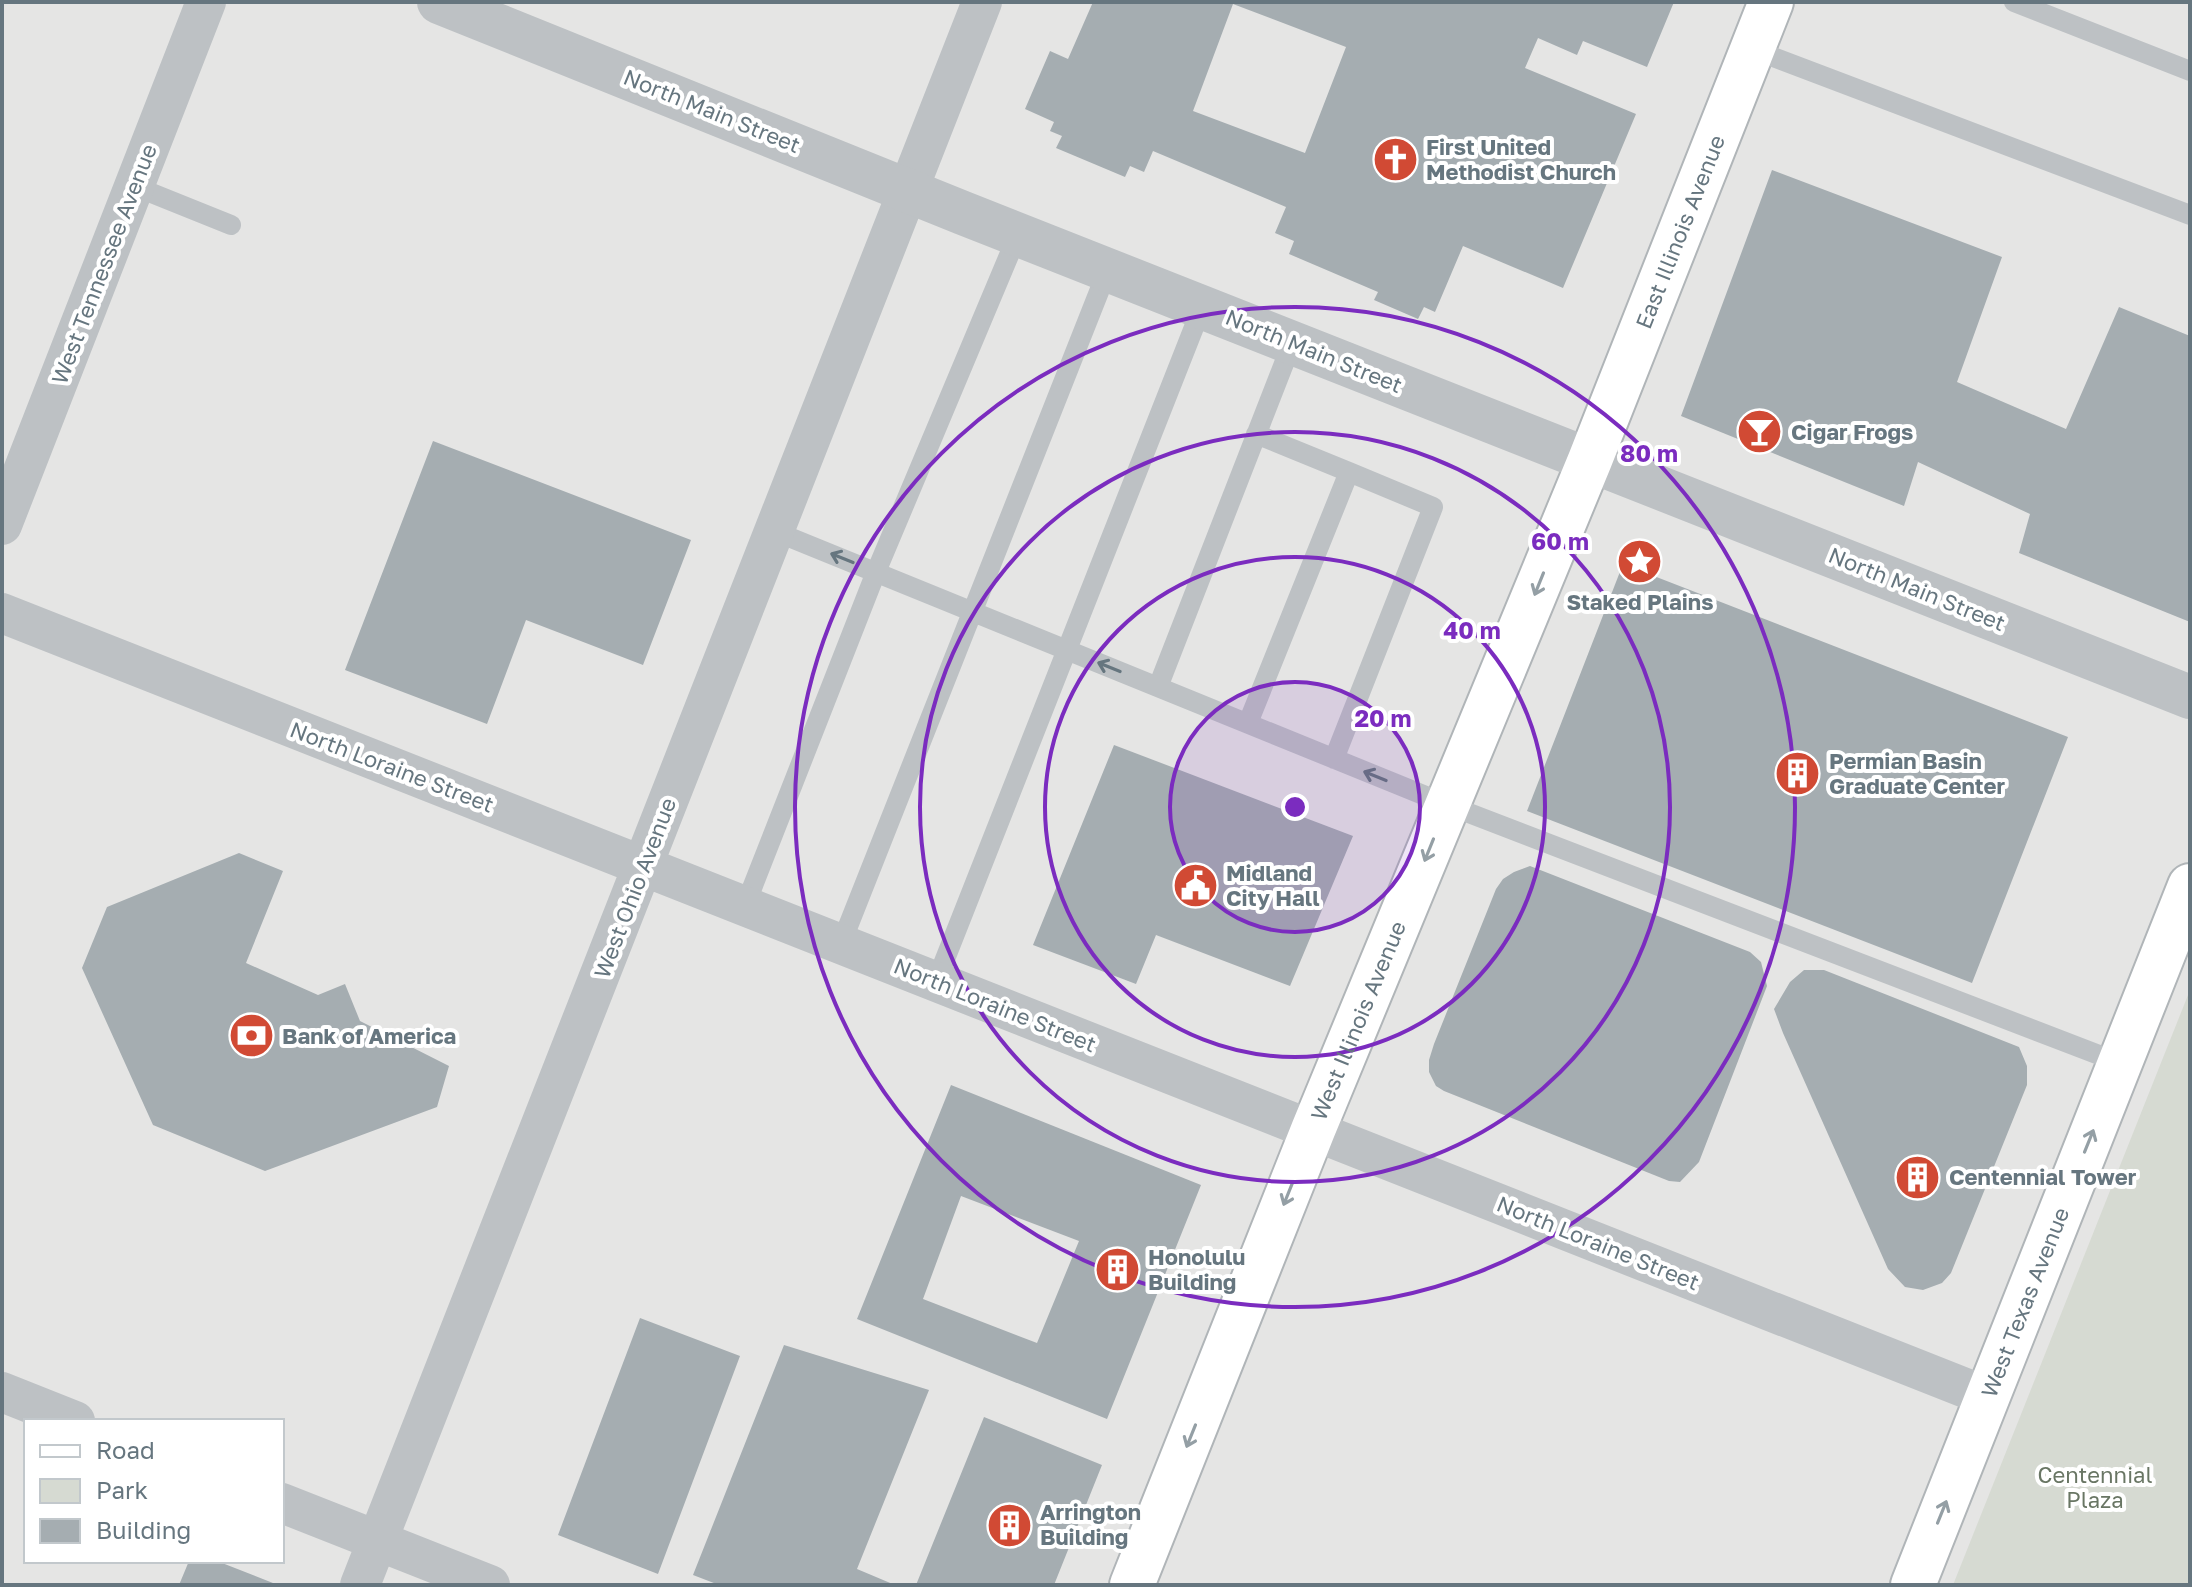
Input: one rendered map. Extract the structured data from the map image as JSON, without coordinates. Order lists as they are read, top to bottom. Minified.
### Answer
{"streets":{"main road":["East Illinois Avenue","West Illinois Avenue","West Texas Avenue"],"street":["North Main Street","West Tennessee Avenue","North Loraine Street","West Ohio Avenue"]},"crossings":[["North Main Street","East Illinois Avenue"],["North Main Street","West Ohio Avenue"],["North Main Street","West Illinois Avenue"],["East Illinois Avenue","West Illinois Avenue"],["North Loraine Street","West Ohio Avenue"],["North Loraine Street","West Illinois Avenue"],["North Loraine Street","West Texas Avenue"]],"one_way":["West Illinois Avenue","West Texas Avenue"],"parks":["Centennial Plaza"],"places":{"church":["First United Methodist Church"],"bar":["Cigar Frogs"],"place":["Staked Plains"],"building":["Permian Basin Graduate Center","Centennial Tower","Honolulu Building","Arrington Building"],"public building":["Midland City Hall"],"bank":["Bank of America"]},"legend":["Road","Park","Building"],"rings":["80 m","60 m","40 m","20 m"]}
